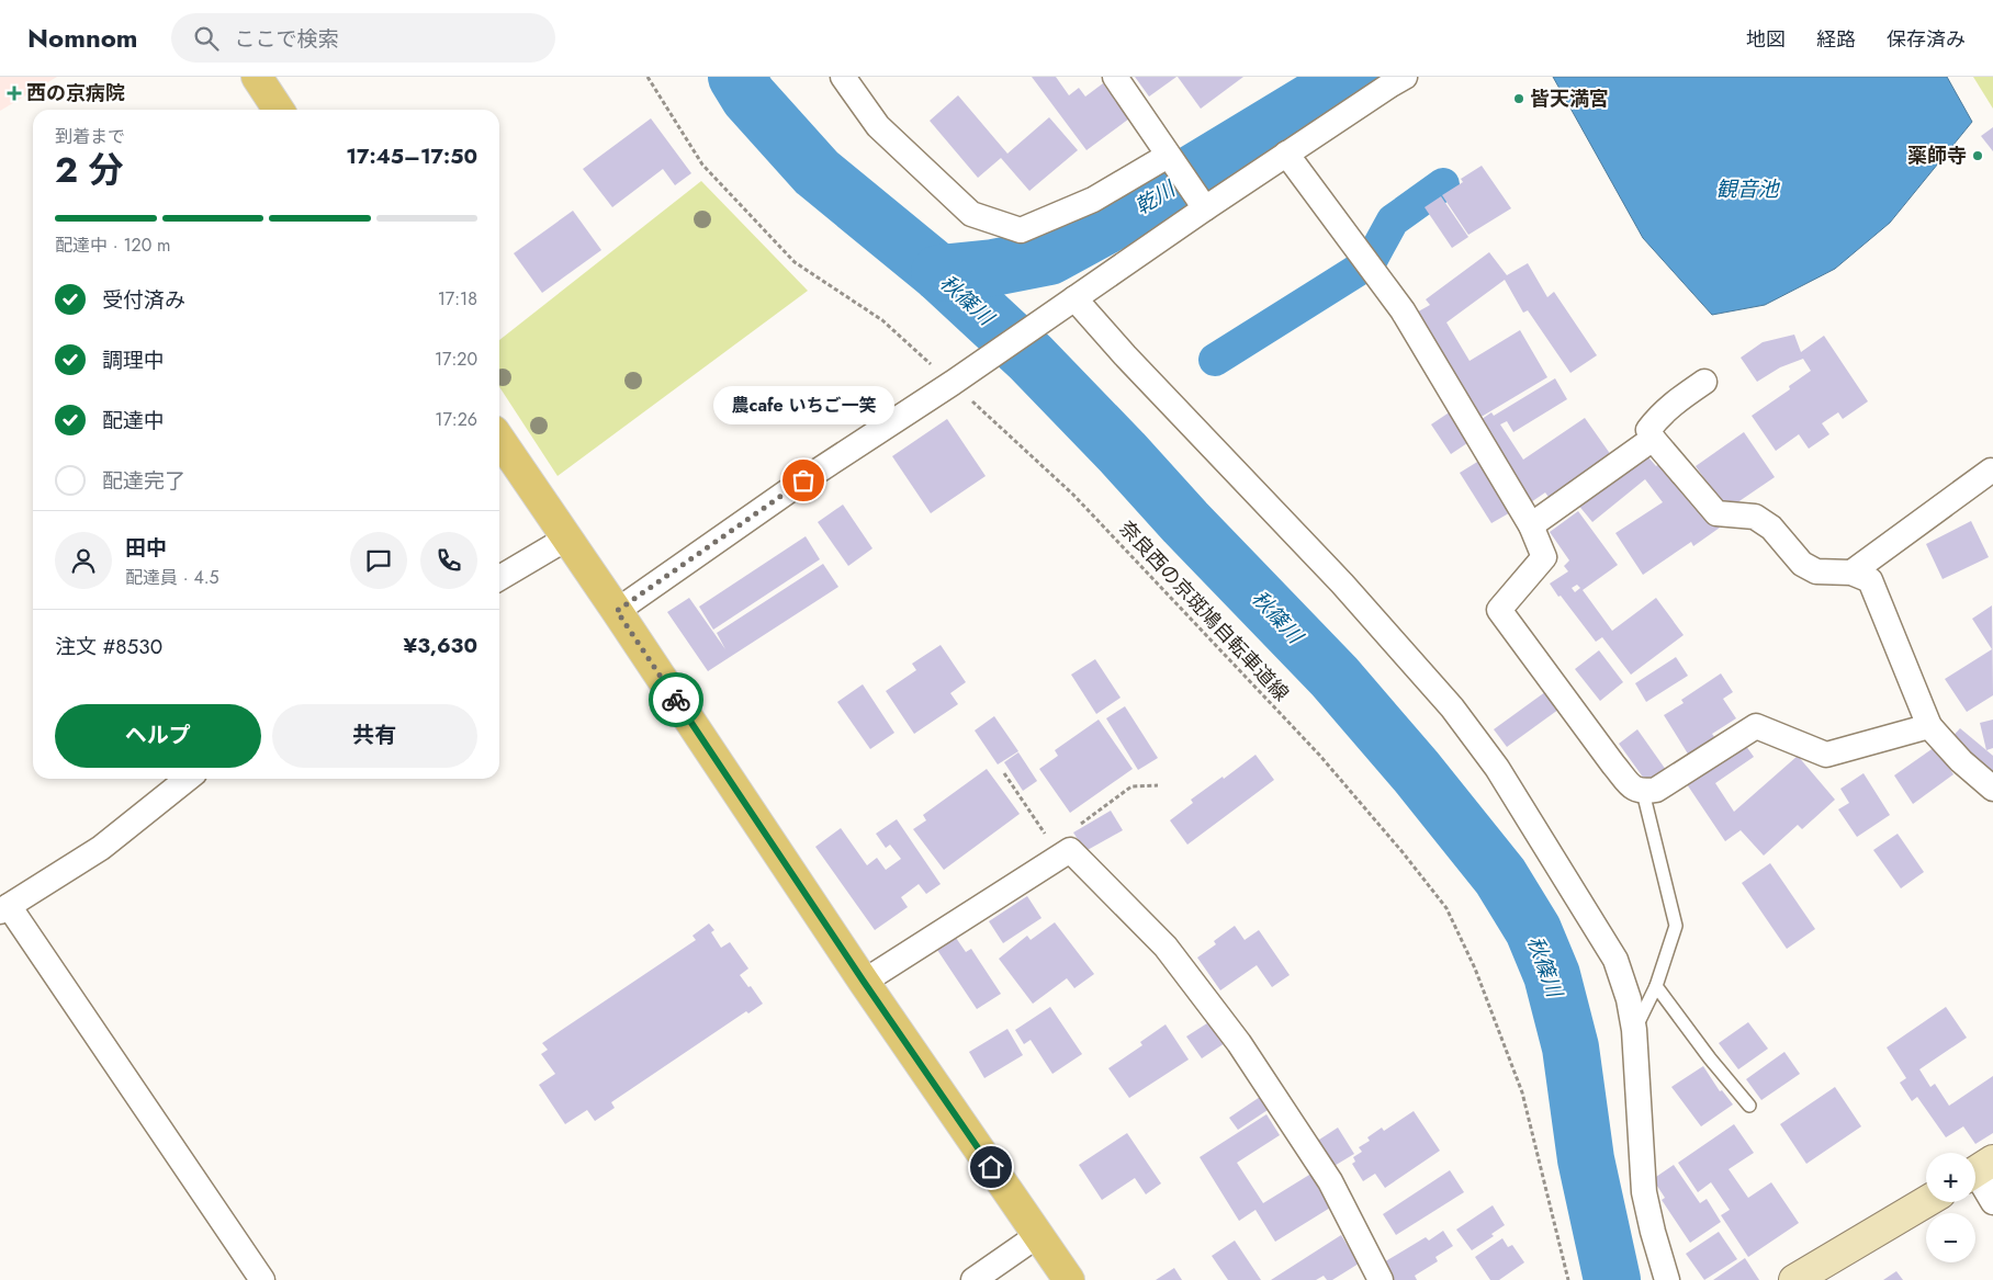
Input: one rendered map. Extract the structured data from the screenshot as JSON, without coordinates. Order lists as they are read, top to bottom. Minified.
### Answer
{"streets":{"path":["奈良西の京斑鳩自転車道線"]},"water":["観音池","乾川","秋篠川"],"places":{"health":["西の京病院"],"other":["皆天満宮","薬師寺","農cafe いちご一笑"]},"page":{"header":"Nomnom","search":"ここで検索","nav":["地図","経路","保存済み"],"heading":["2 分","到着まで","17:45–17:50"],"panel":["田中","配達員 · 4.5","注文 #8530","¥3,630"],"bar":"配達中 · 120 m","list":[["受付済み","17:18"],["調理中","17:20"],["配達中","17:26"],"配達完了"],"bubble":"農cafe いちご一笑","buttons":["ヘルプ","共有"],"map_buttons":["+","−"]}}
